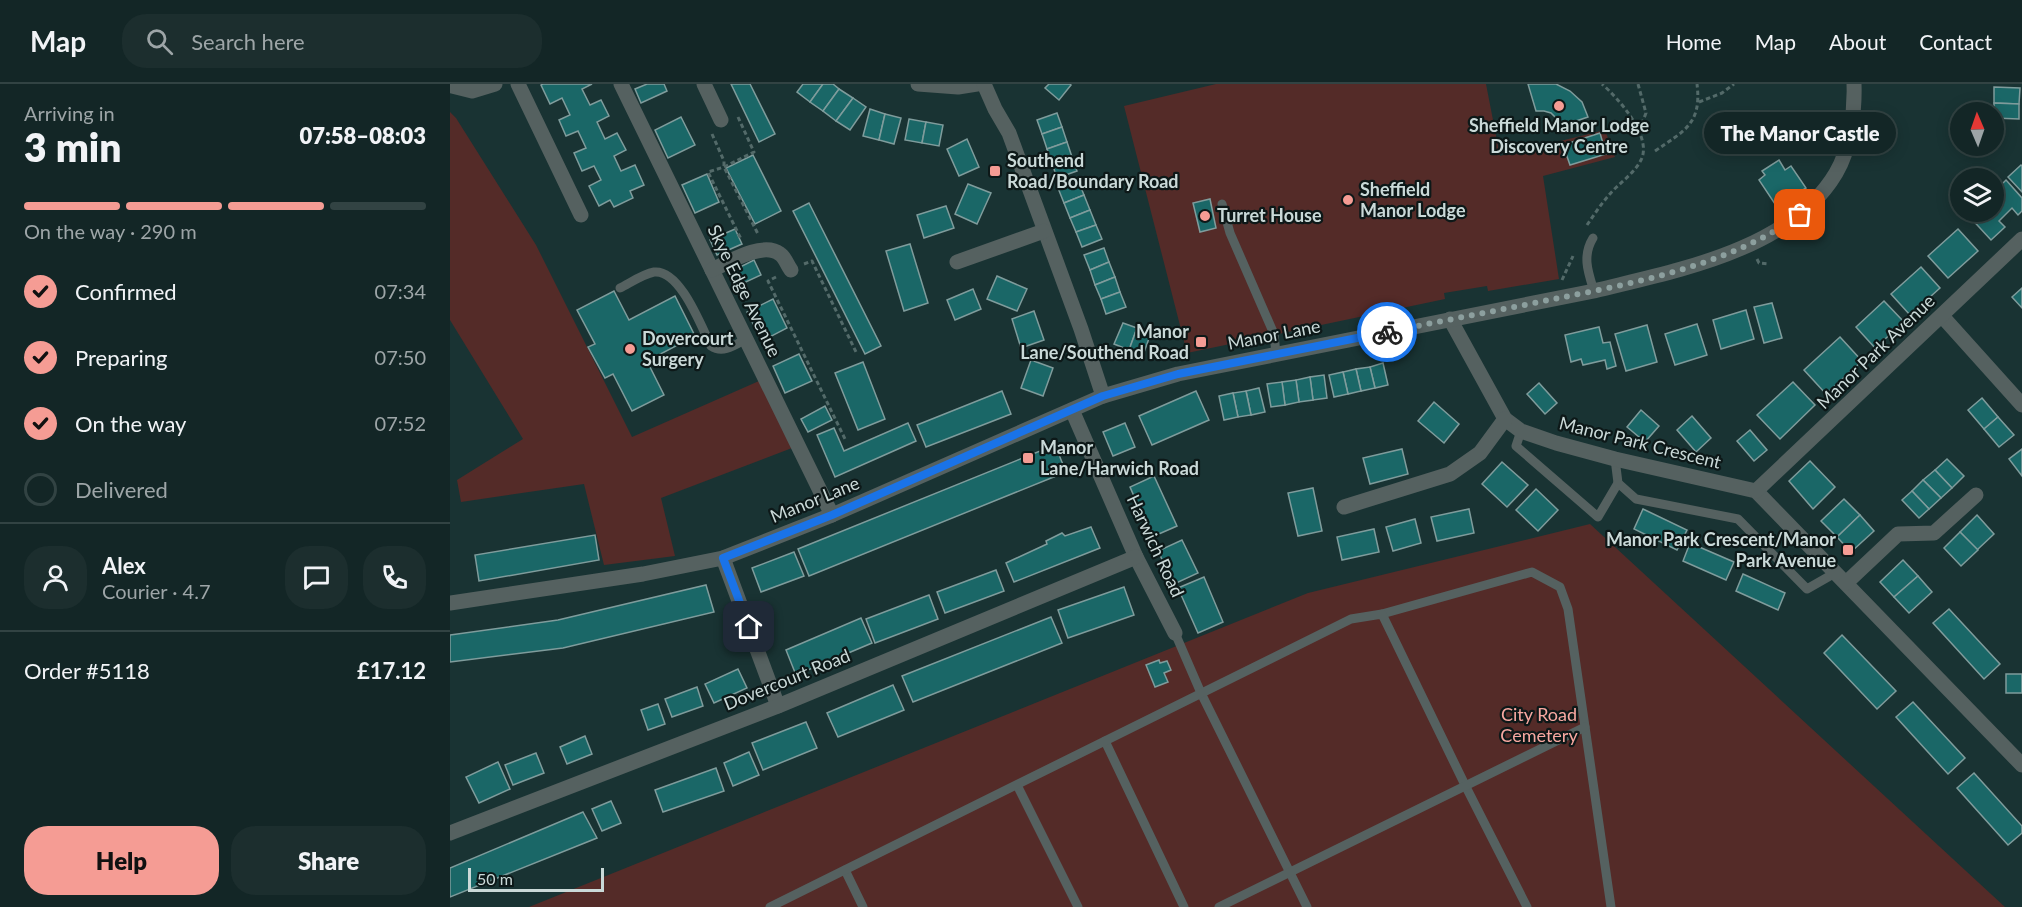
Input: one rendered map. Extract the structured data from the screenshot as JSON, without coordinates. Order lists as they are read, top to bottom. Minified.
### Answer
{"streets":{"street":["Skye Edge Avenue","Manor Lane","Manor Park Avenue","Manor Park Crescent","Harwich Road","Dovercourt Road"]},"crossings":[["Skye Edge Avenue","Manor Lane"],["Manor Lane","Manor Park Crescent"],["Manor Lane","Harwich Road"],["Manor Park Avenue","Manor Park Crescent"],["Harwich Road","Dovercourt Road"]],"parks":["City Road Cemetery"],"places":{"other":["Sheffield Manor Lodge Discovery Centre","Sheffield Manor Lodge","The Manor Castle","Turret House","Dovercourt Surgery"],"transit":["Southend Road/Boundary Road","Manor Lane/Southend Road","Manor Lane/Harwich Road","Manor Park Crescent/Manor Park Avenue"]},"scale_bar":"50 m","north":"top","page":{"header":"Map","search":"Search here","nav":["Home","Map","About","Contact"],"heading":["3 min","Arriving in","07:58–08:03"],"panel":["Alex","Courier · 4.7","Order #5118","£17.12"],"bubble":"The Manor Castle","bar":"On the way · 290 m","list":[["Confirmed","07:34"],["Preparing","07:50"],["On the way","07:52"],"Delivered"],"buttons":["Help","Share"],"scale":"50 m"}}
